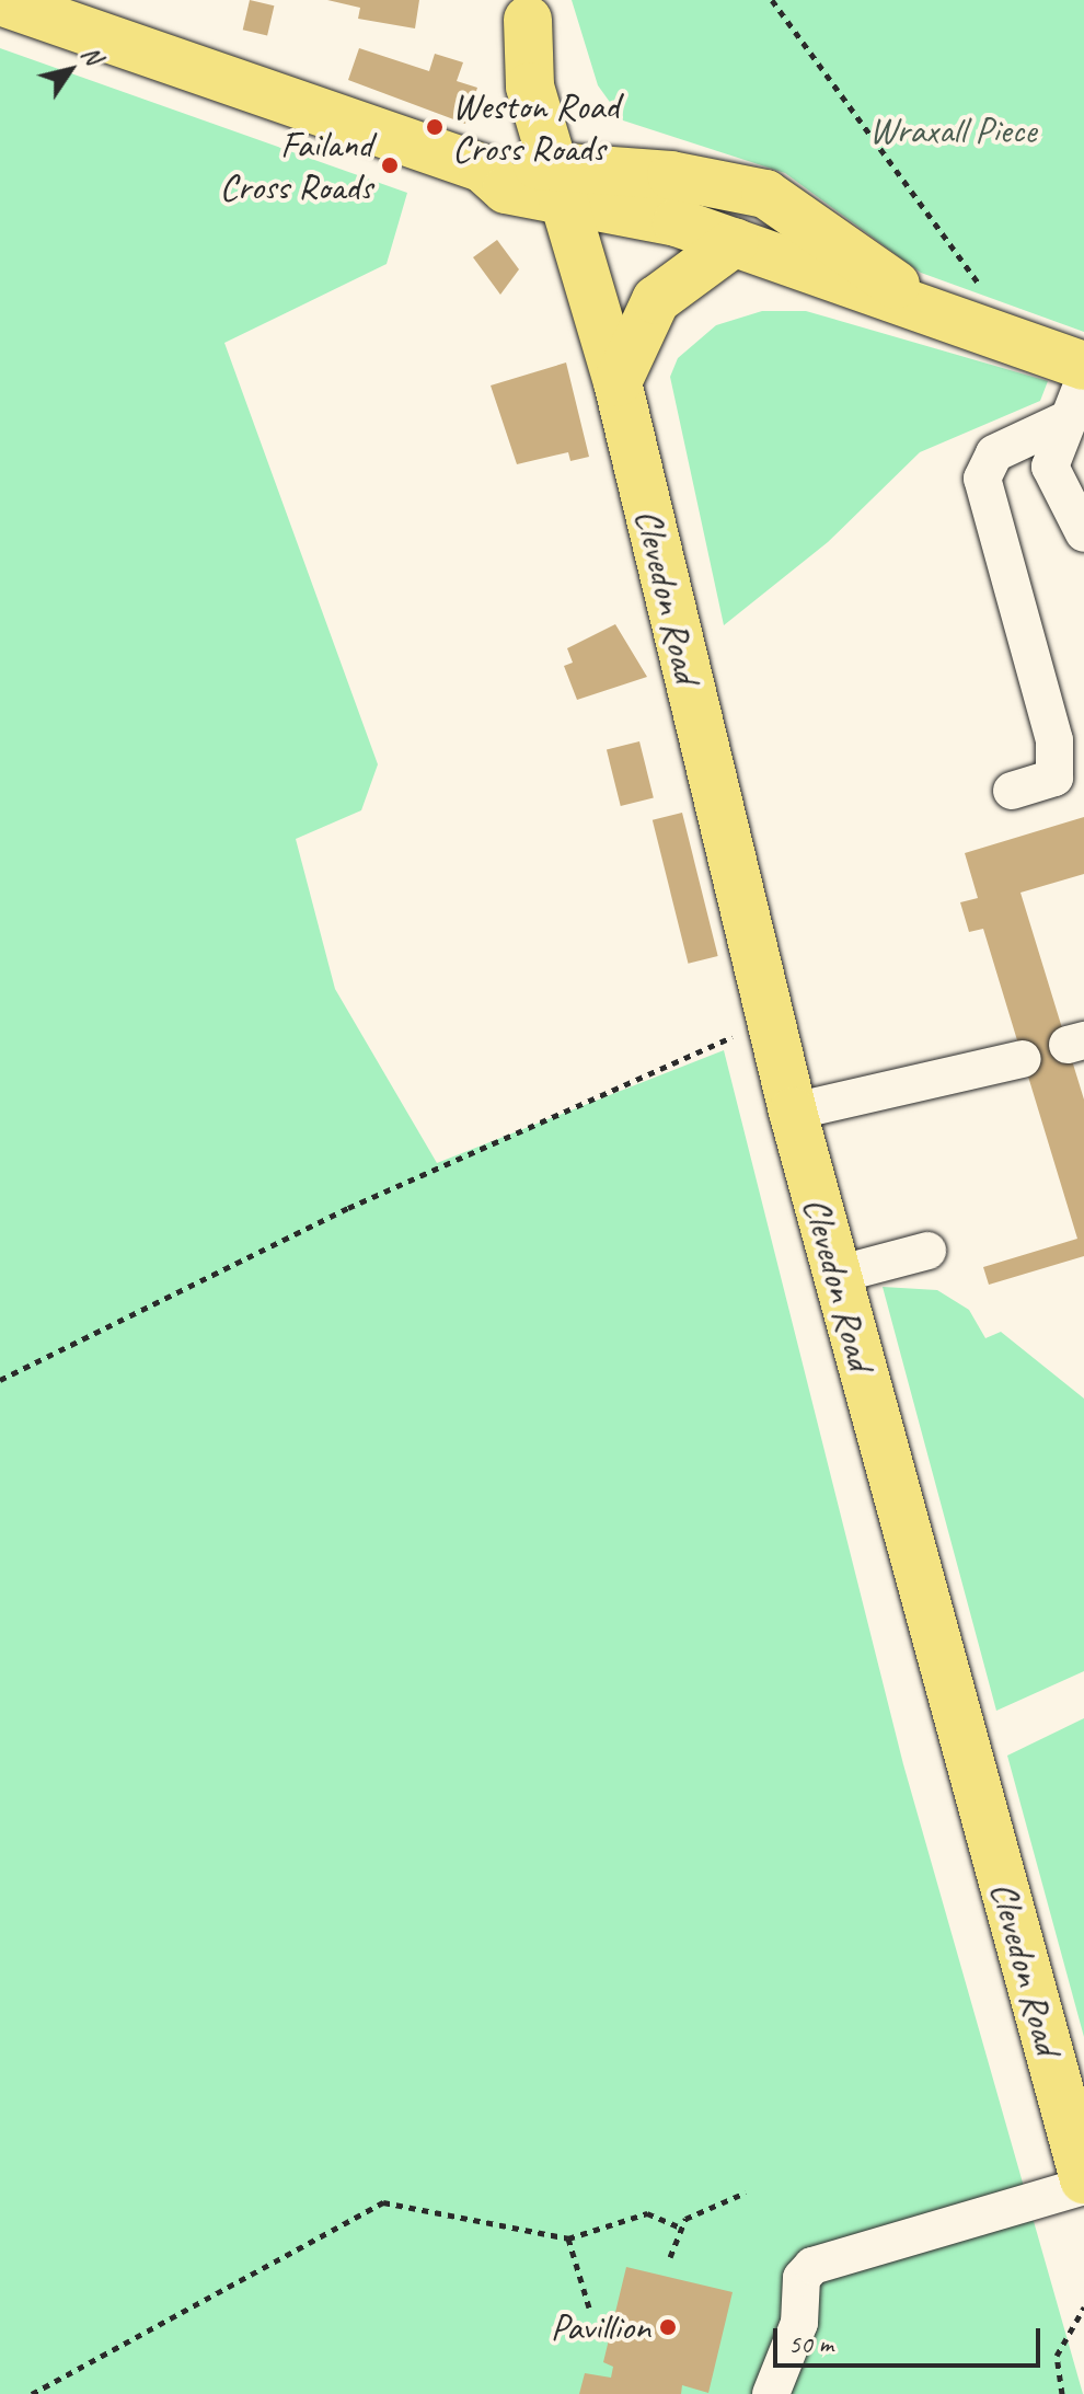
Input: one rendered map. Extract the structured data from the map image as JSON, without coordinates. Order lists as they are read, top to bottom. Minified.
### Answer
{"streets":{"main road":["Clevedon Road"]},"parks":["Wraxall Piece"],"places":["Weston Road Cross Roads","Failand Cross Roads","Pavillion"],"scale_bar":"50 m","north":"top right"}
